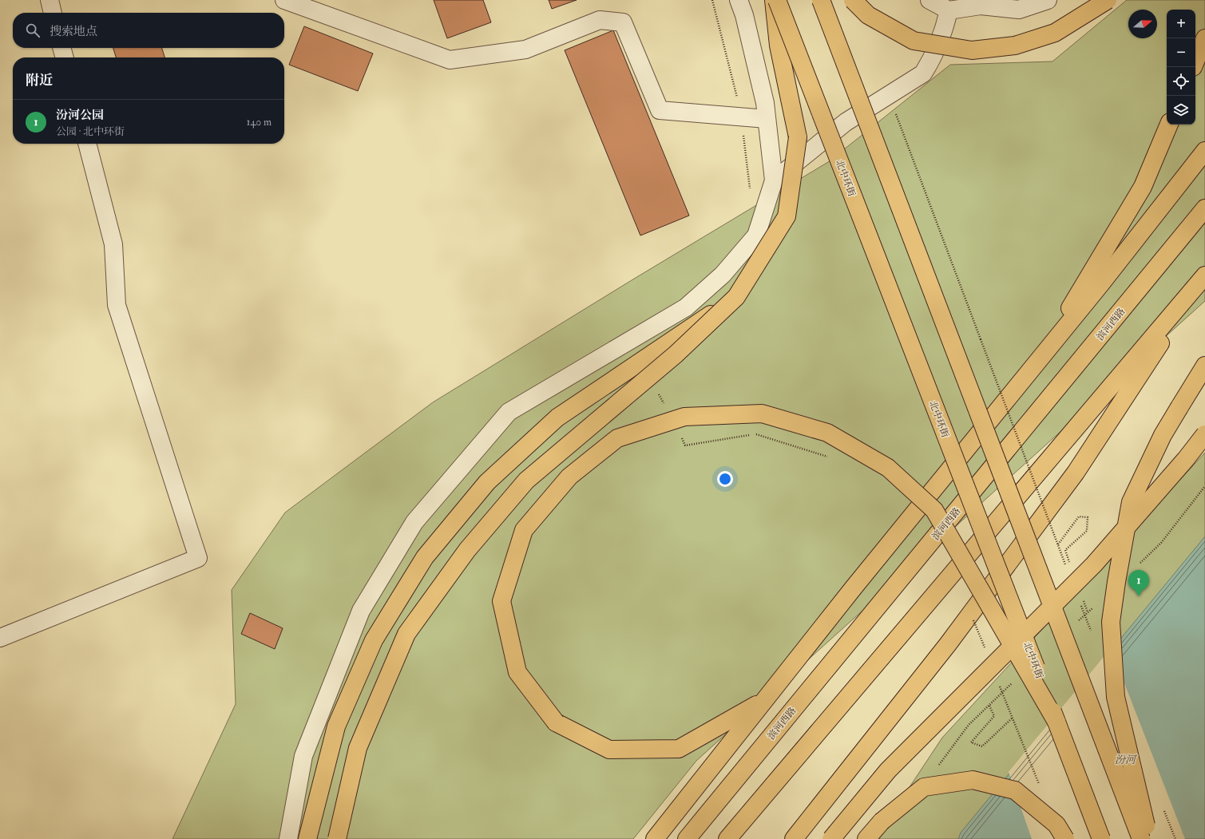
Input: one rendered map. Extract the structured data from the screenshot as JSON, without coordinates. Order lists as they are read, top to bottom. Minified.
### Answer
{"streets":{"highway":["北中环街","滨河西路"]},"water":["汾河"],"north":"right","page":{"map_buttons":["+","−"],"search":"搜索地点","heading":"附近","list":[{"mark":"1","name":"汾河公园","note":"公园 · 北中环街","value":"140 m"}],"pins":"1"}}
